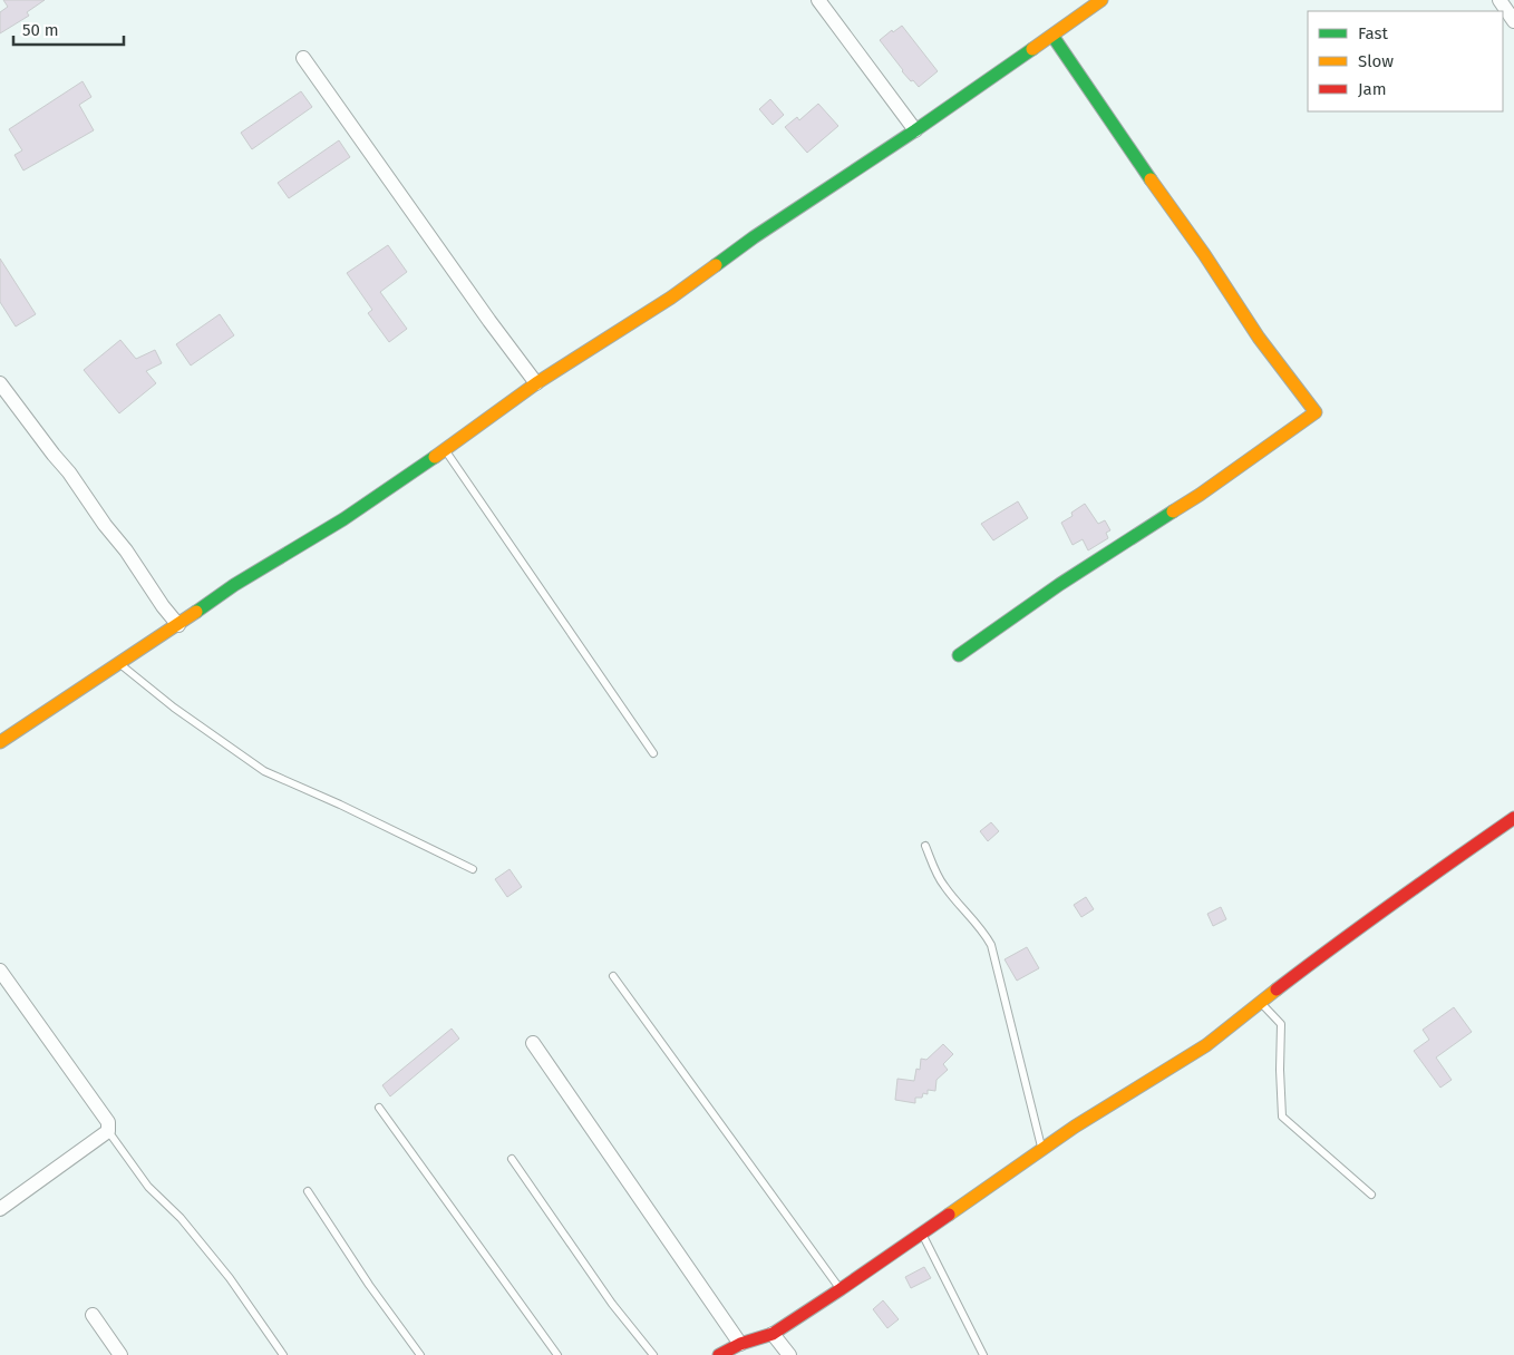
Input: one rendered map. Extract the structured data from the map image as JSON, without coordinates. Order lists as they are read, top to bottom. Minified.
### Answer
{"legend":["Fast","Slow","Jam"],"scale_bar":"50 m"}
